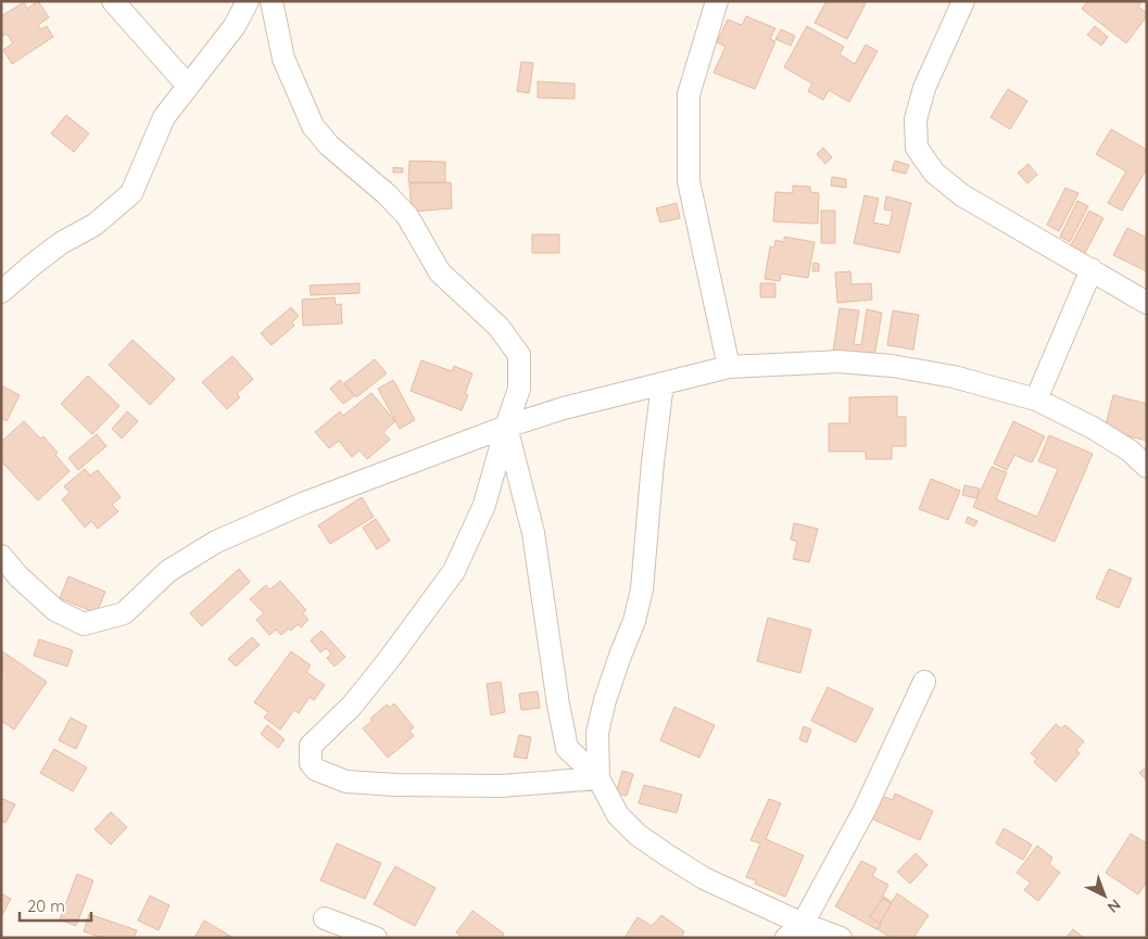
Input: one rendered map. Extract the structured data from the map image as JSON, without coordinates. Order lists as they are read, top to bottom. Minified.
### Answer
{"scale_bar":"20 m","north":"bottom right"}
